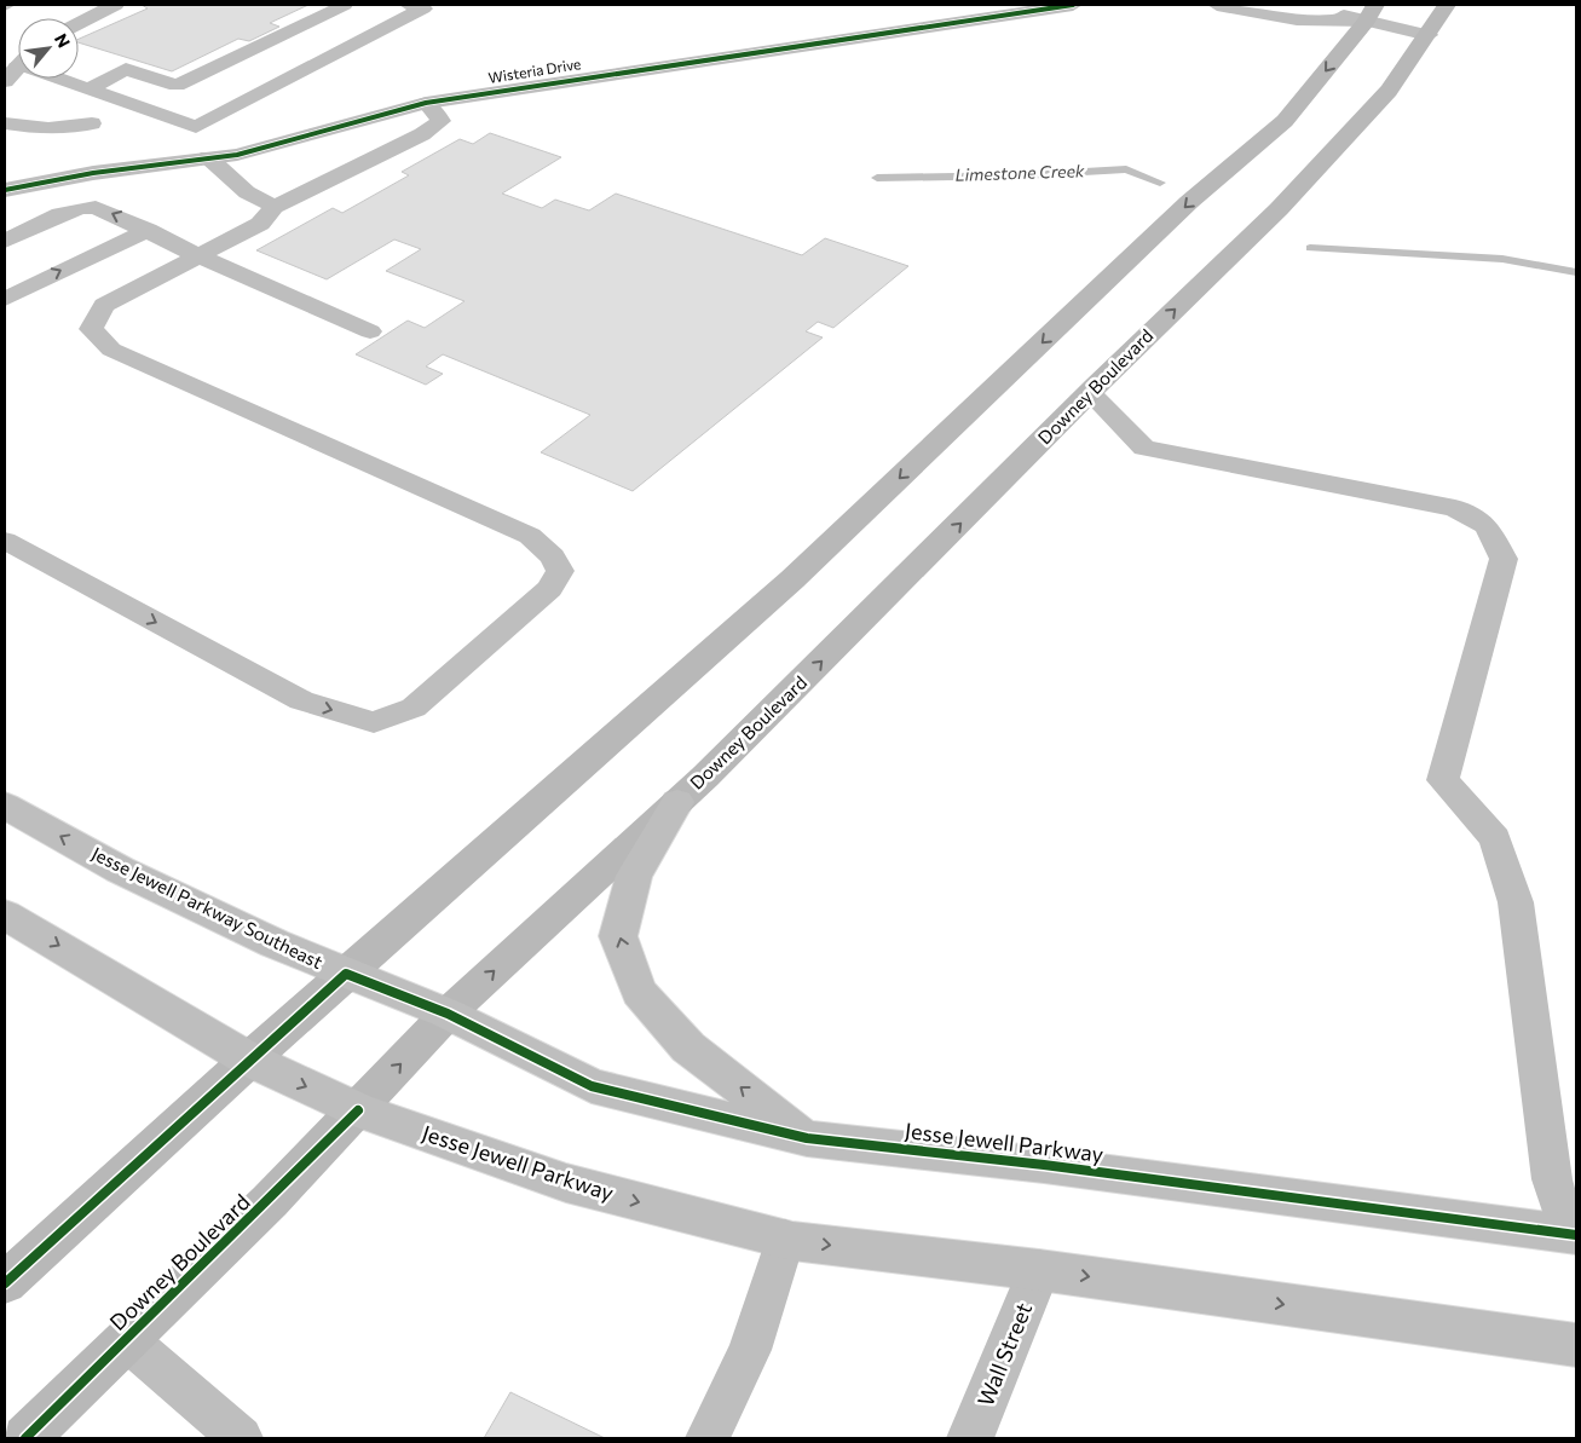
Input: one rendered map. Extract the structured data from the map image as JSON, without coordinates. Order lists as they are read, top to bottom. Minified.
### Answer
{"streets":{"main road":["Wisteria Drive","Downey Boulevard","Jesse Jewell Parkway Southeast","Jesse Jewell Parkway","Wall Street"]},"crossings":[["Downey Boulevard","Jesse Jewell Parkway Southeast"],["Downey Boulevard","Jesse Jewell Parkway"],["Jesse Jewell Parkway Southeast","Jesse Jewell Parkway"],["Jesse Jewell Parkway","Wall Street"]],"water":["Limestone Creek"],"north":"top right"}
